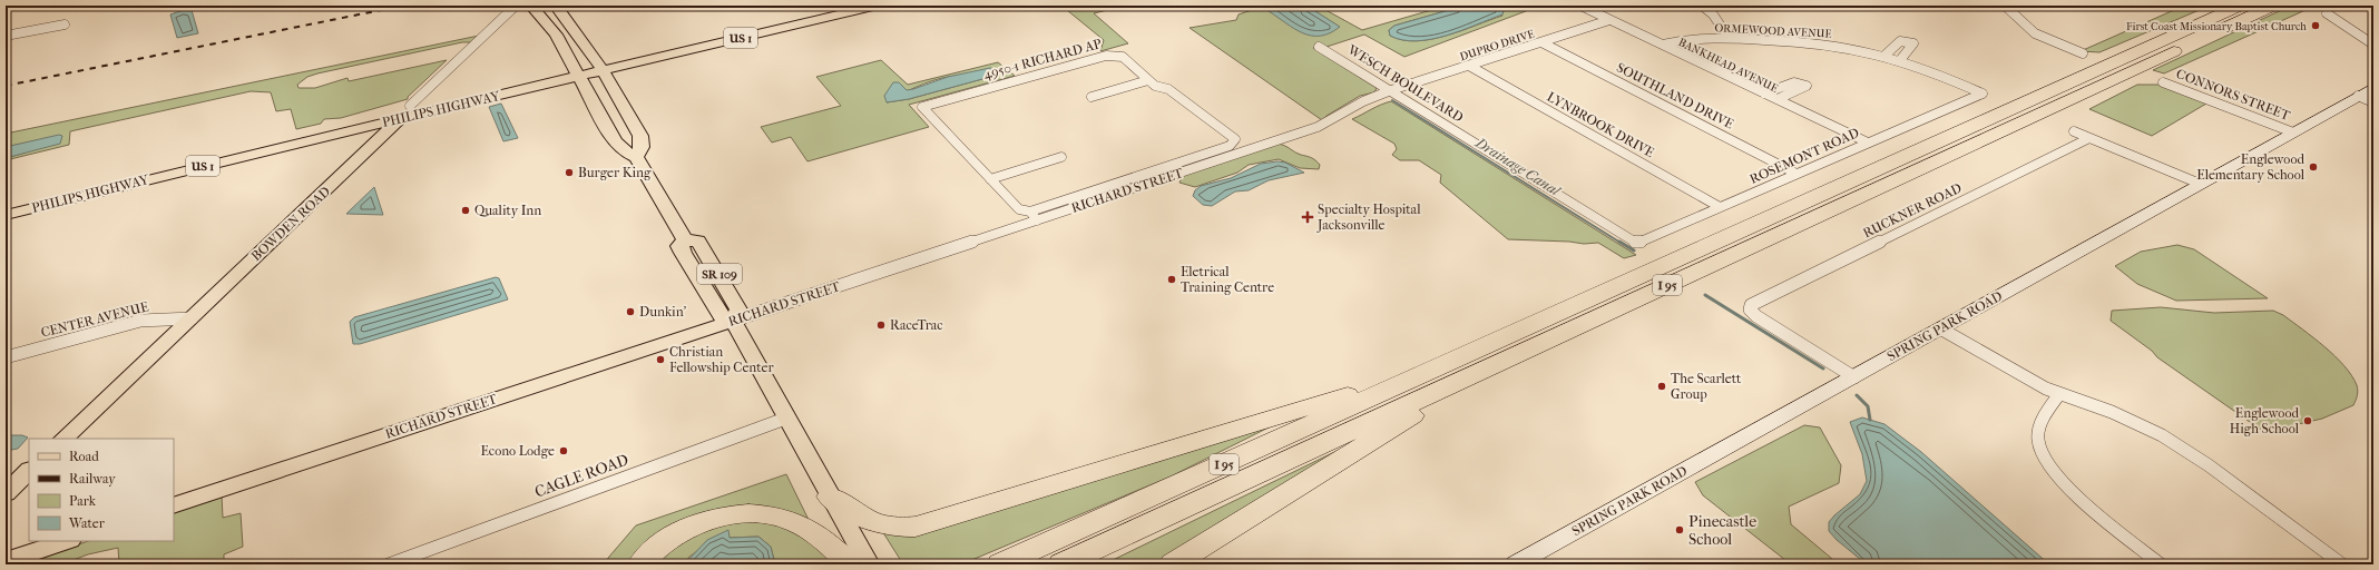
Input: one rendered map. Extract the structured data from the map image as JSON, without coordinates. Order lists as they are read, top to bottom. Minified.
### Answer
{"streets":{"highway":["I 95"],"main road":["US 1","PHILIPS HIGHWAY","RICHARD STREET","BOWDEN ROAD","SR 109","SPRING PARK ROAD"],"street":["ORMEWOOD AVENUE","DUPRO DRIVE","4950-1 RICHARD AP","BANKHEAD AVENUE","WESCH BOULEVARD","CONNORS STREET","SOUTHLAND DRIVE","LYNBROOK DRIVE","ROSEMONT ROAD","RUCKNER ROAD","CENTER AVENUE","CAGLE ROAD"]},"crossings":[["ORMEWOOD AVENUE","BANKHEAD AVENUE"],["ORMEWOOD AVENUE","ROSEMONT ROAD"],["DUPRO DRIVE","BANKHEAD AVENUE"],["DUPRO DRIVE","WESCH BOULEVARD"],["DUPRO DRIVE","SOUTHLAND DRIVE"],["DUPRO DRIVE","LYNBROOK DRIVE"],["DUPRO DRIVE","RICHARD STREET"],["4950-1 RICHARD AP","RICHARD STREET"],["BANKHEAD AVENUE","ROSEMONT ROAD"],["WESCH BOULEVARD","ROSEMONT ROAD"],["WESCH BOULEVARD","RICHARD STREET"],["CONNORS STREET","SPRING PARK ROAD"],["SOUTHLAND DRIVE","ROSEMONT ROAD"],["PHILIPS HIGHWAY","BOWDEN ROAD"],["PHILIPS HIGHWAY","SR 109"],["LYNBROOK DRIVE","ROSEMONT ROAD"],["RICHARD STREET","SR 109"],["RUCKNER ROAD","SPRING PARK ROAD"],["BOWDEN ROAD","CENTER AVENUE"]],"water":["Drainage Canal"],"places":{"other":["First Coast Missionary Baptist Church","Englewood Elementary School","Burger King","Quality Inn","Eletrical Training Centre","Dunkin'","RaceTrac","Christian Fellowship Center","The Scarlett Group","Englewood High School","Econo Lodge","Pinecastle School"],"health":["Specialty Hospital Jacksonville"]},"legend":["Road","Railway","Park","Water"]}
